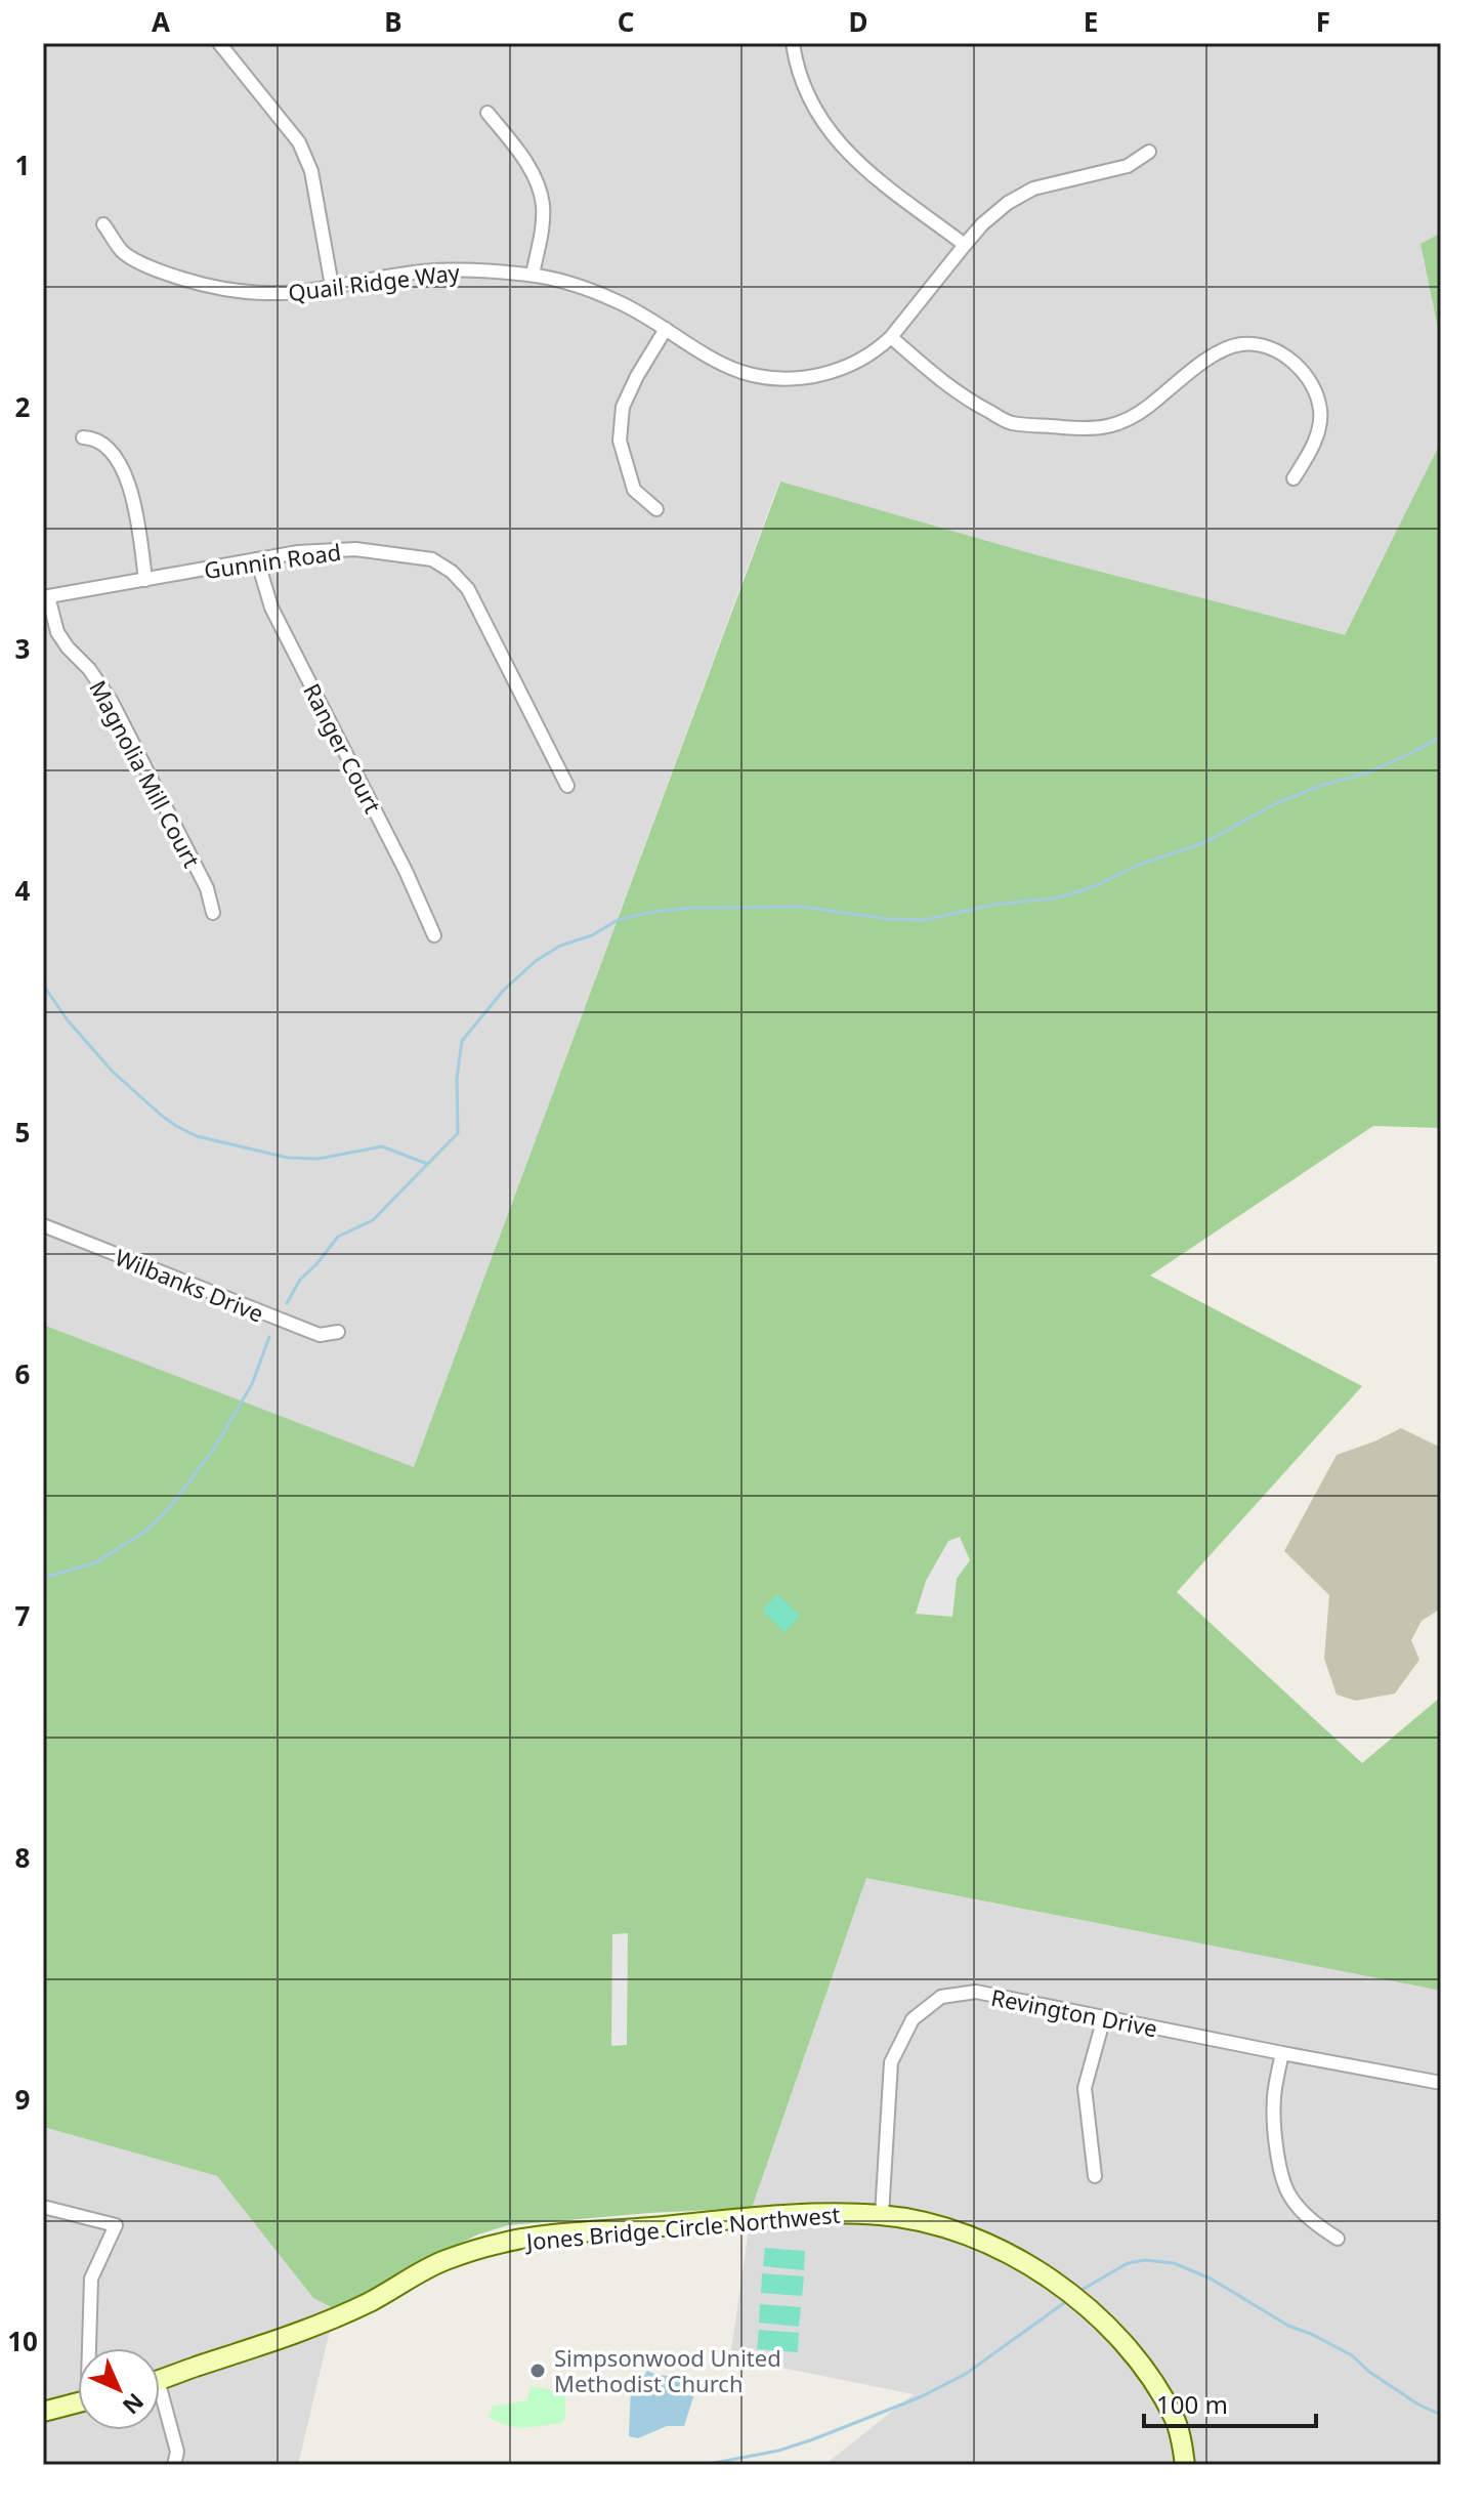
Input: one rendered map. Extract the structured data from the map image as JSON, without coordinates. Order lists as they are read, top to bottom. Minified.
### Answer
{"streets":{"street":["Quail Ridge Way","Gunnin Road","Ranger Court","Magnolia Mill Court","Wilbanks Drive","Revington Drive","Jones Bridge Circle Northwest"]},"crossings":[["Gunnin Road","Ranger Court"],["Gunnin Road","Magnolia Mill Court"],["Revington Drive","Jones Bridge Circle Northwest"]],"places":["Simpsonwood United Methodist Church"],"scale_bar":"100 m","north":"bottom right","grid":{"columns":["A","B","C","D","E","F"],"rows":["1","2","3","4","5","6","7","8","9","10"]}}
